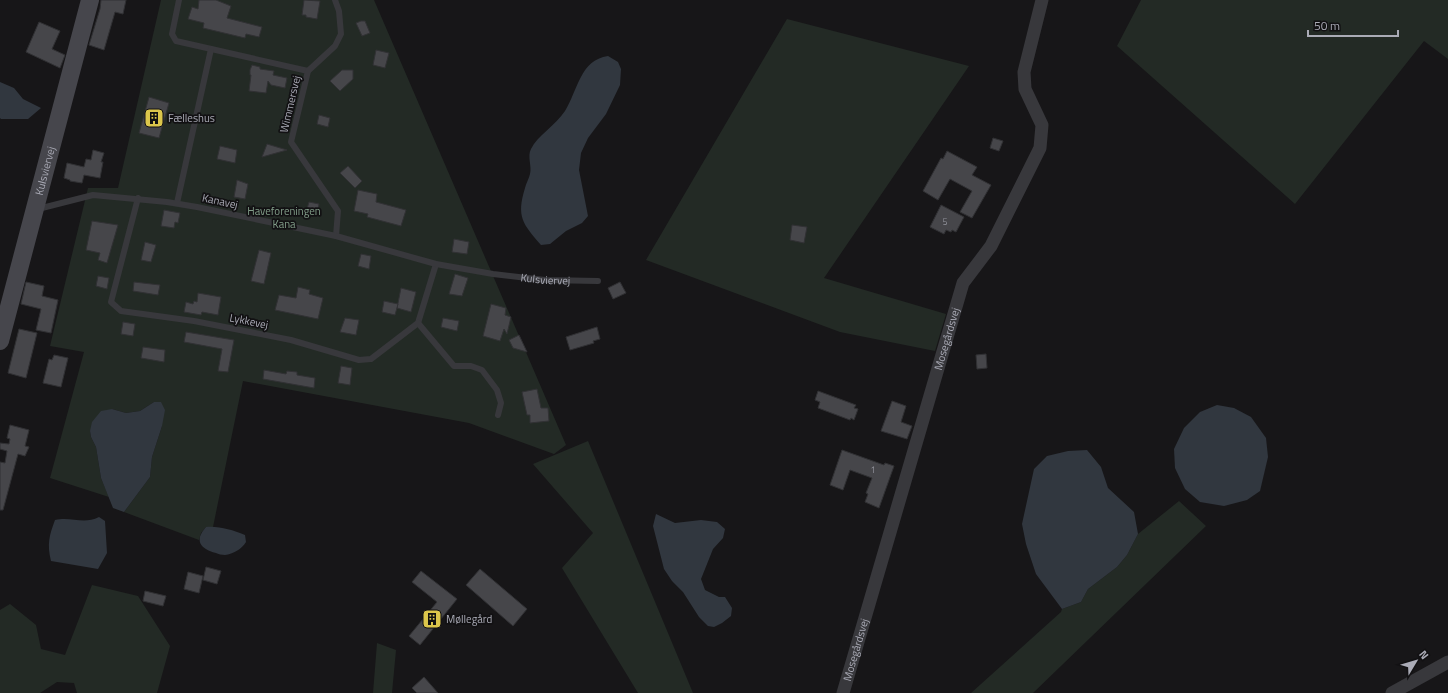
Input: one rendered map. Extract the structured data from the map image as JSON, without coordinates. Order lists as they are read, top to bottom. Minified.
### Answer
{"streets":{"street":["Kulsviervej","Mosegårdsvej"],"lane":["Wimmersvej","Kanavej","Lykkevej"]},"crossings":[["Wimmersvej","Kanavej"],["Kulsviervej","Kanavej"],["Kanavej","Lykkevej"]],"parks":["Haveforeningen Kana"],"places":{"building":["Fælleshus","Møllegård"]},"house_numbers":["5","1"],"scale_bar":"50 m","north":"top right"}
